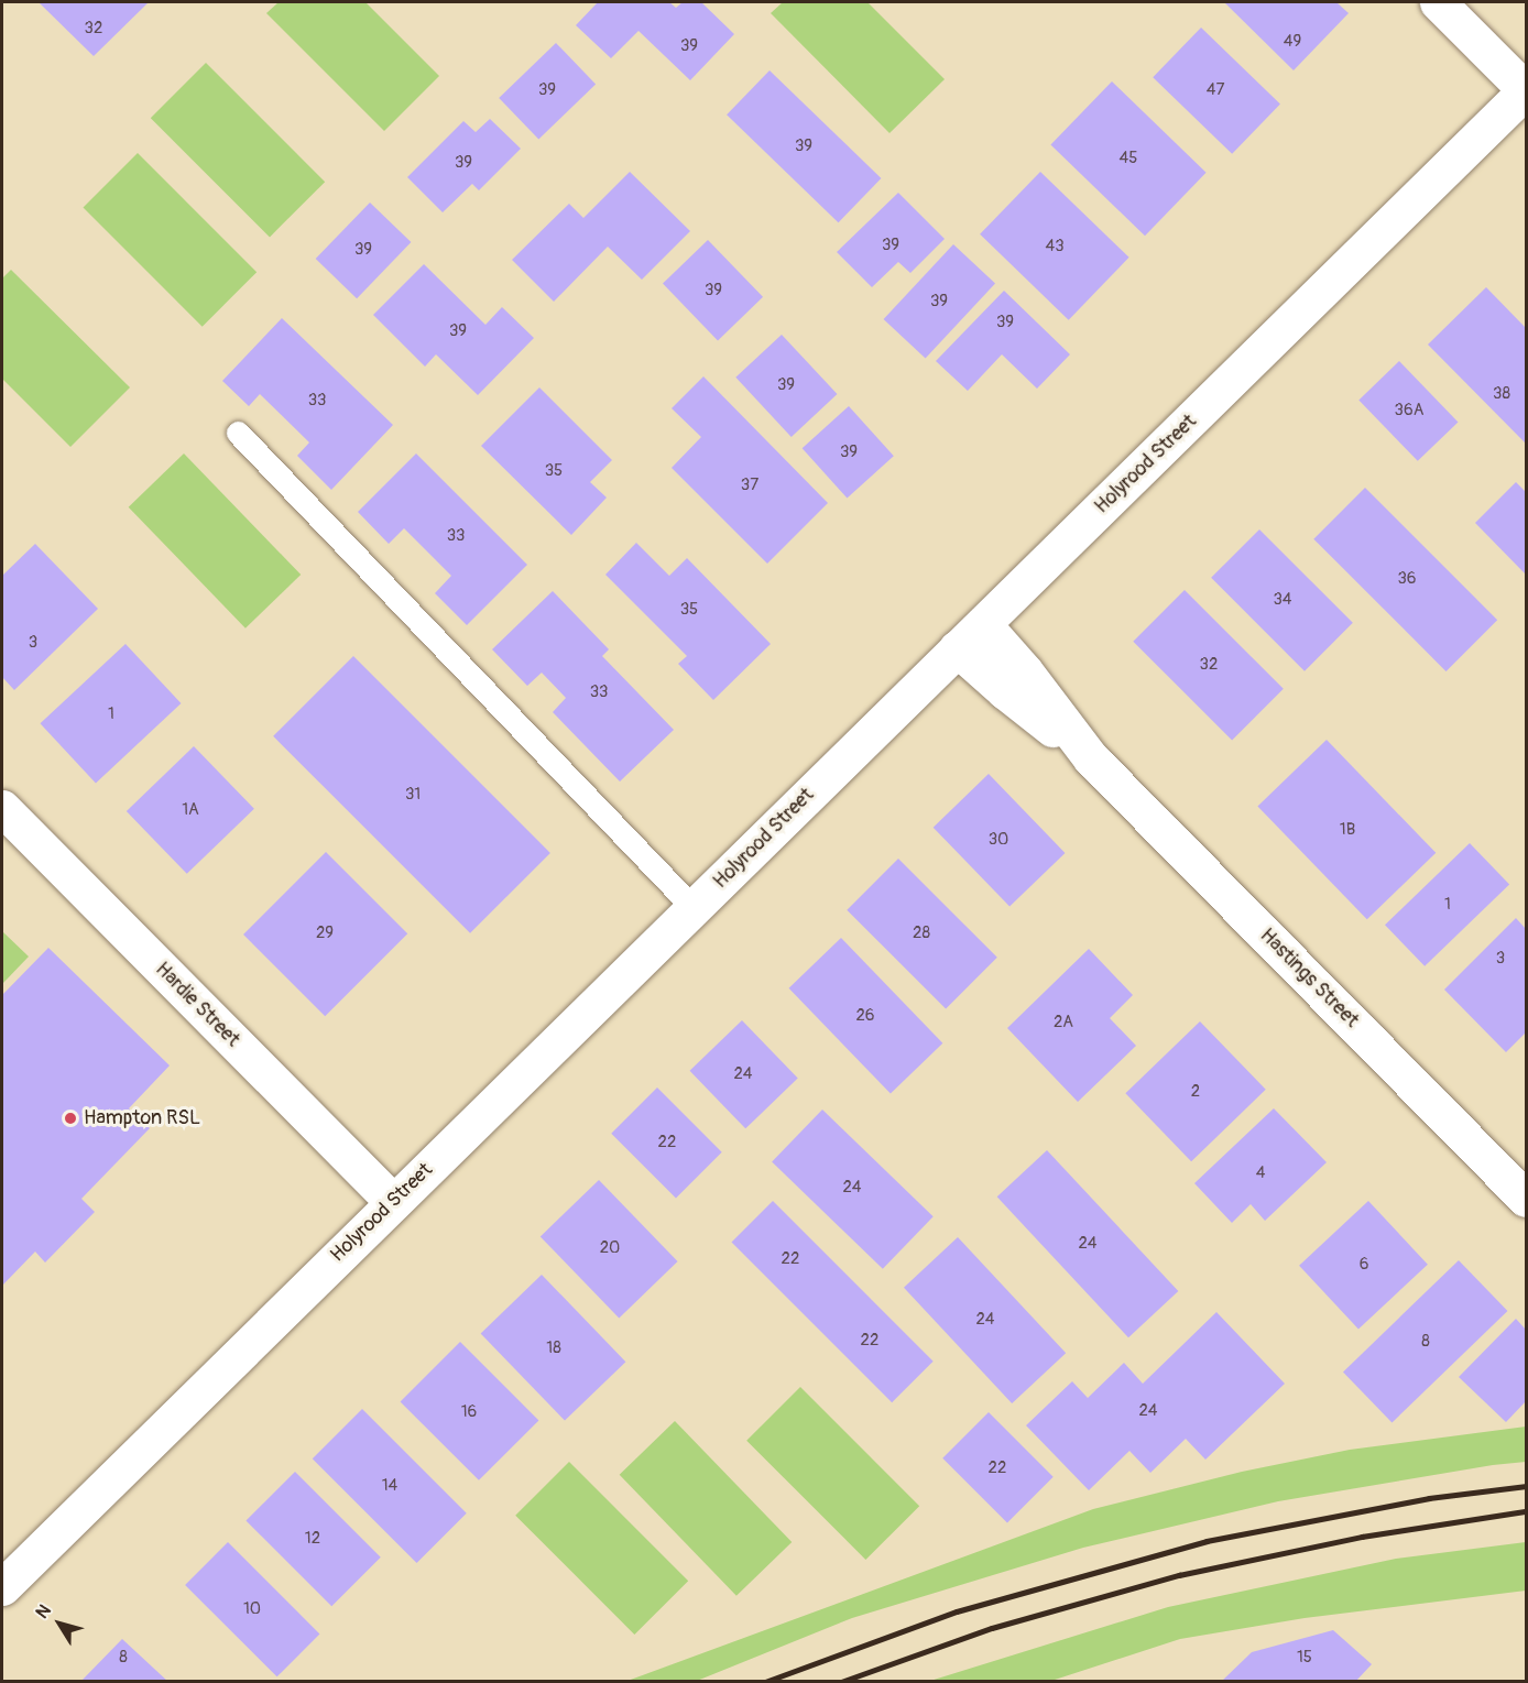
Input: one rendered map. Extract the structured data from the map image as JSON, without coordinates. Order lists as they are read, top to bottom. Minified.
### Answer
{"streets":{"street":["Holyrood Street","Hastings Street","Hardie Street"]},"crossings":[["Holyrood Street","Hastings Street"],["Holyrood Street","Hardie Street"]],"places":["Hampton RSL"],"house_numbers":["32","49","39","39","47","39","45","39","39","43","39","39","39","39","39","39","38","33","36A","39","35","37","33","36","34","35","3","32","33","1","31","1A","1B","30","1","29","28","3","26","2A","24","2","22","4","24","24","20","22","6","24","22","8","18","24","16","22","14","12","10","8","15"],"north":"top left"}
